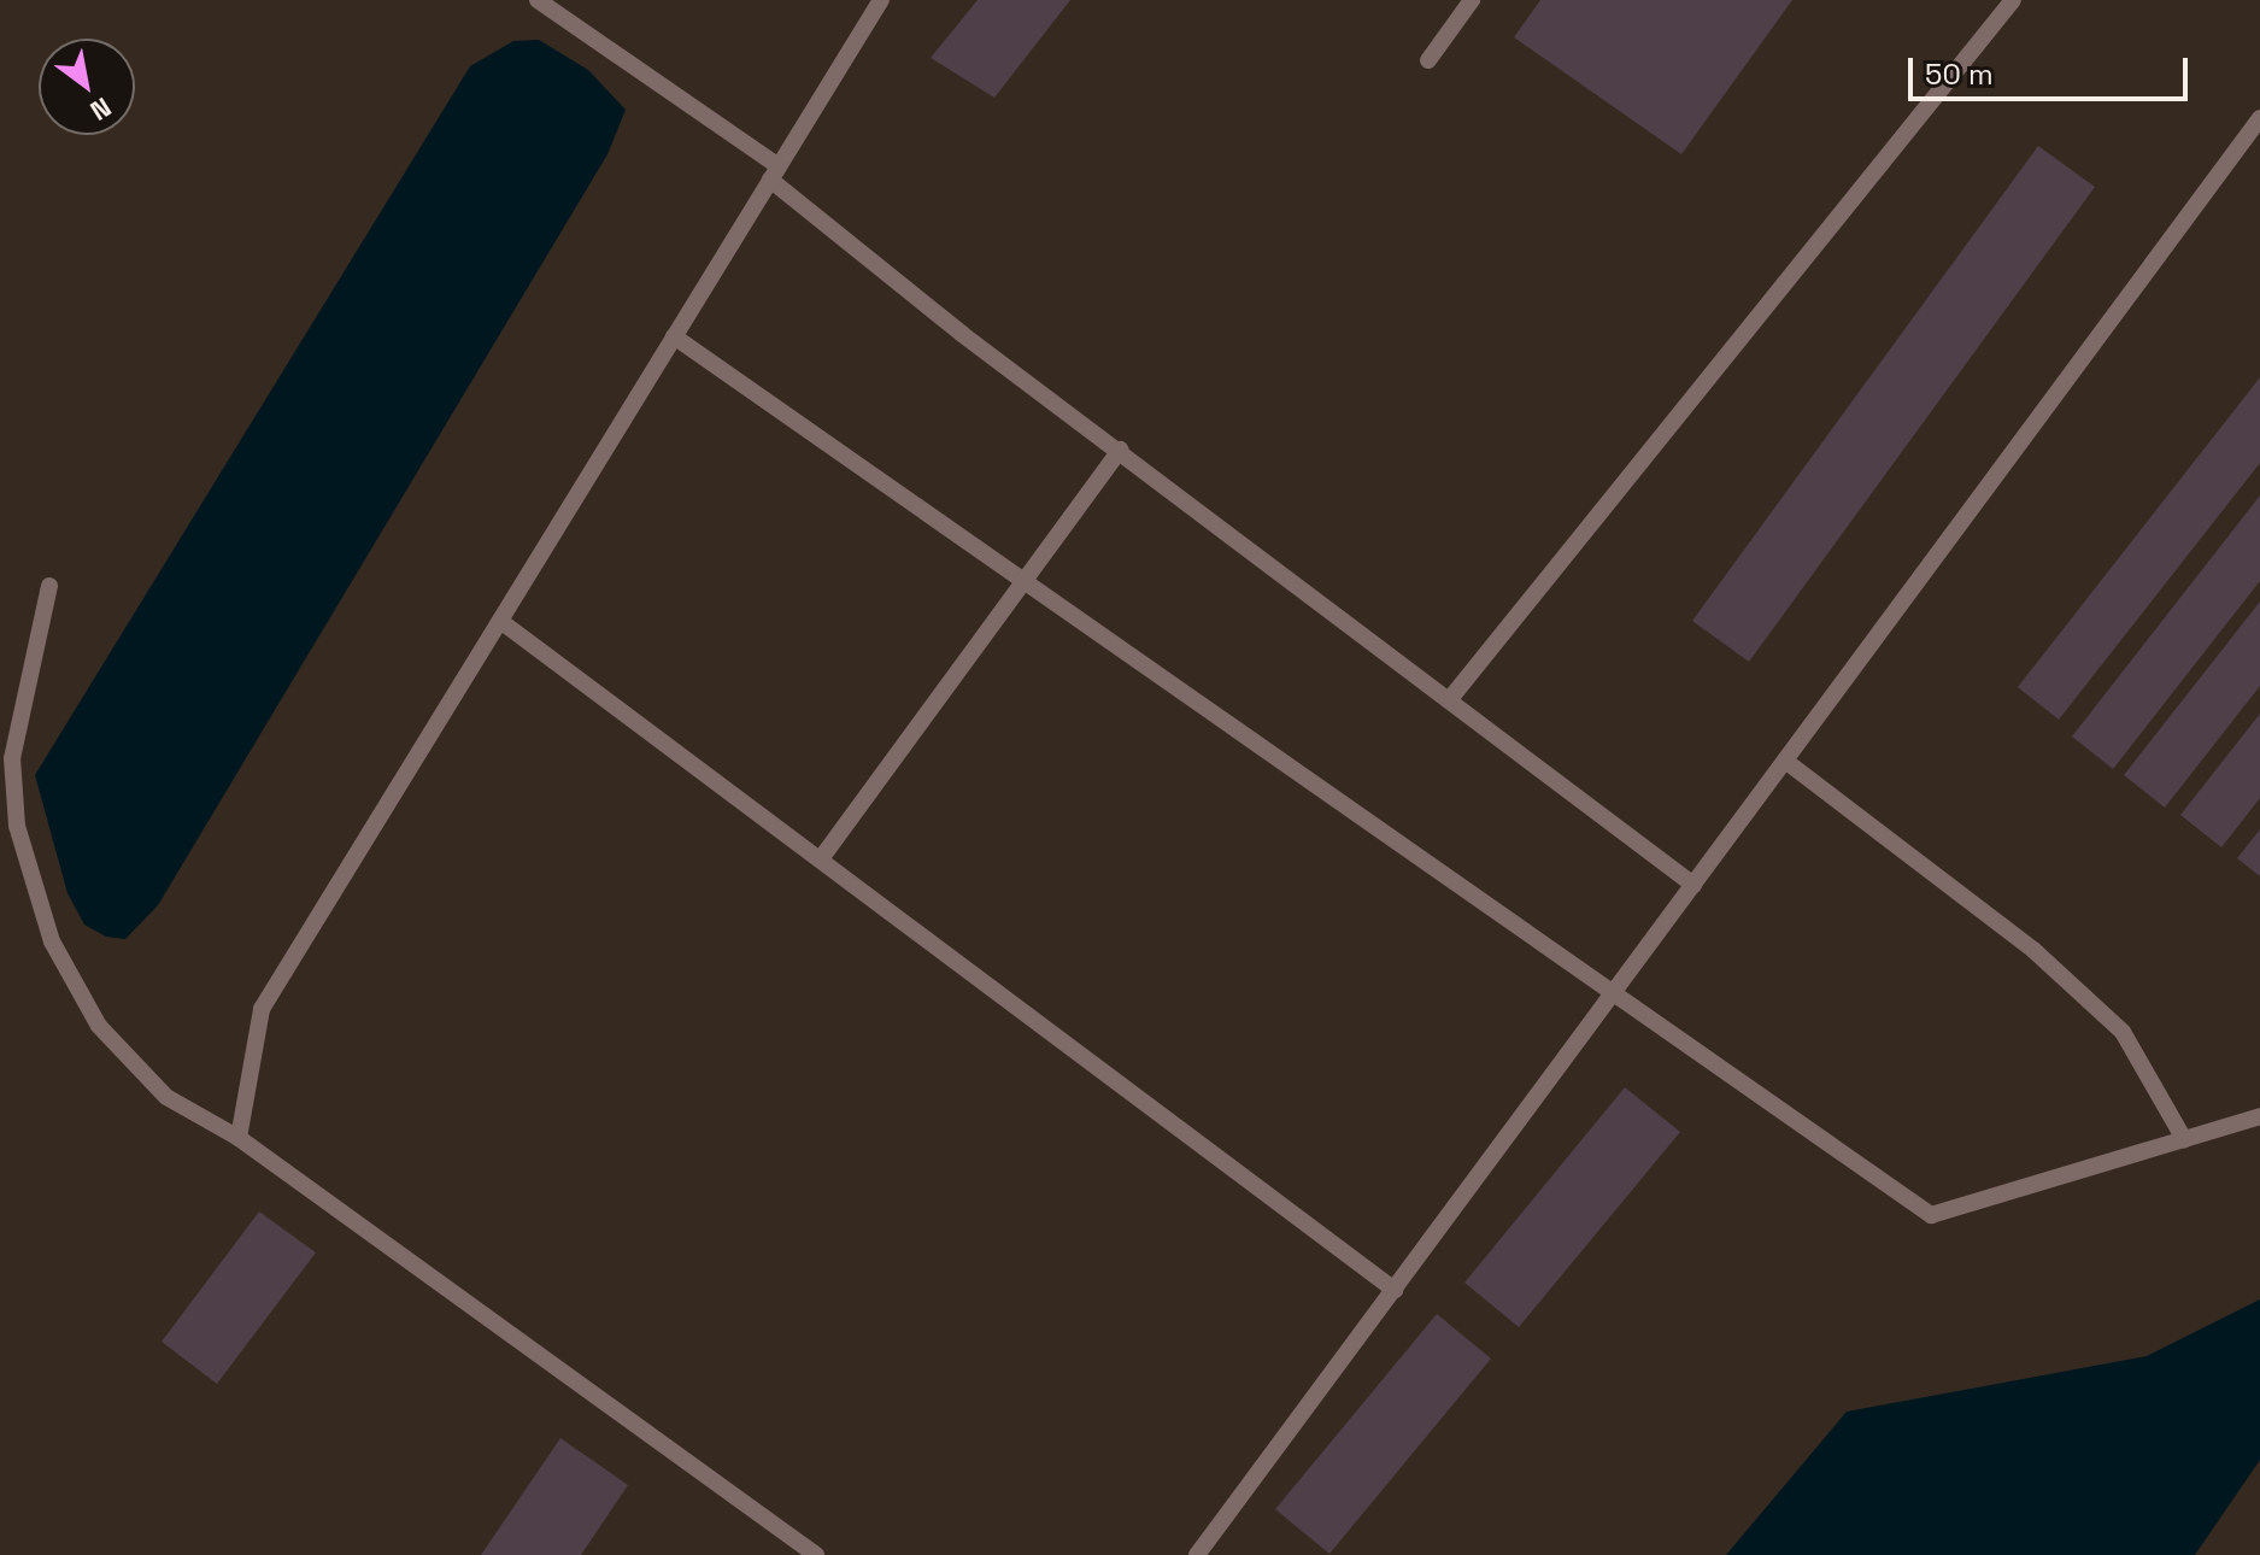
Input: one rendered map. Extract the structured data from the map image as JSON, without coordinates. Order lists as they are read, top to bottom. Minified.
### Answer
{"scale_bar":"50 m","north":"bottom right"}
